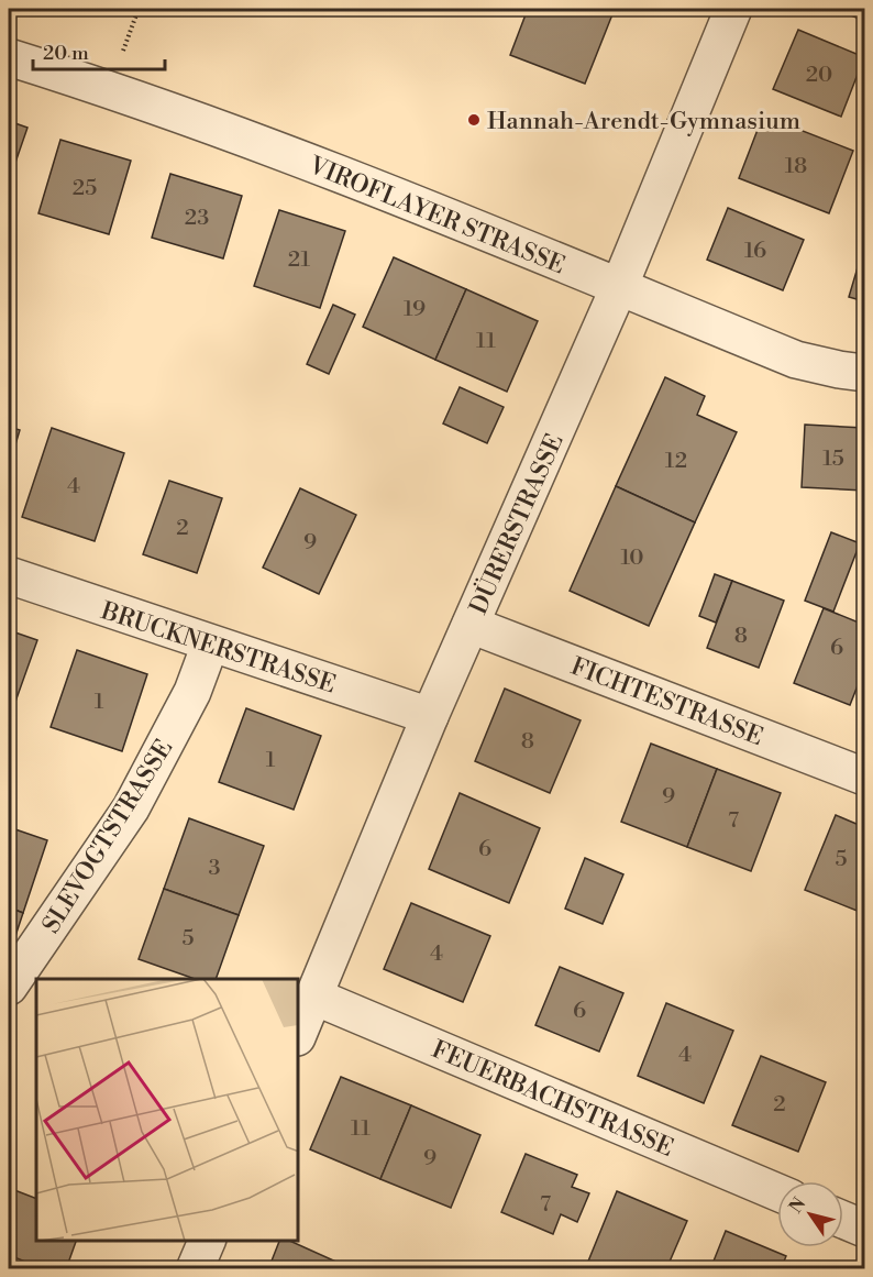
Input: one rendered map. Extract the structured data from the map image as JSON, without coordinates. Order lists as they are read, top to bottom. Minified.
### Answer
{"streets":{"street":["VIROFLAYER STRASSE","DÜRERSTRASSE","BRUCKNERSTRASSE","FICHTESTRASSE","SLEVOGTSTRASSE","FEUERBACHSTRASSE"]},"crossings":[["VIROFLAYER STRASSE","DÜRERSTRASSE"],["DÜRERSTRASSE","BRUCKNERSTRASSE"],["DÜRERSTRASSE","FICHTESTRASSE"],["DÜRERSTRASSE","FEUERBACHSTRASSE"],["BRUCKNERSTRASSE","SLEVOGTSTRASSE"]],"places":["Hannah-Arendt-Gymnasium"],"house_numbers":["20","18","25","23","16","21","19","11","15","12","4","2","9","10","8","6","1","8","1","9","7","6","5","3","5","4","6","4","2","11","9","7"],"scale_bar":"20 m","north":"top left"}
